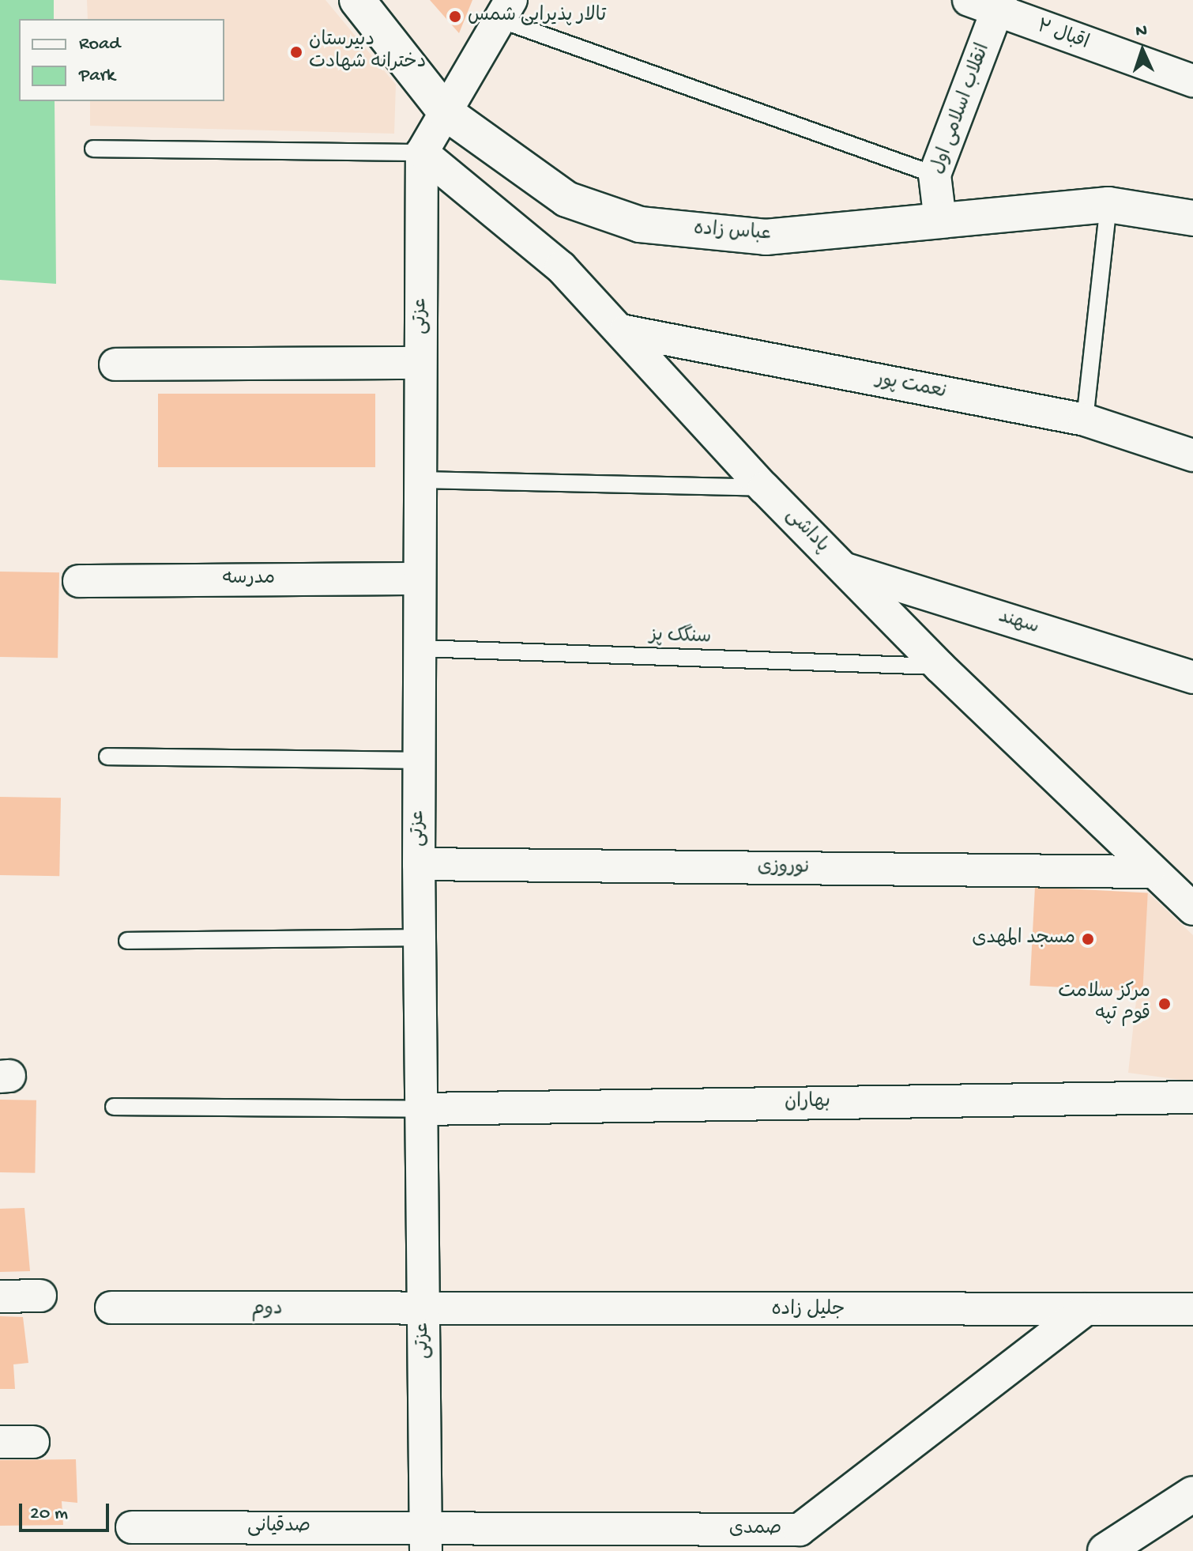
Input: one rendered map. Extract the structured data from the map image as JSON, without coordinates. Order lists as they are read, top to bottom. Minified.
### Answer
{"streets":{"street":["اقبال ۲","انقلاب اسلامی اول","عباس زاده","عزتی","نعمت پور","پاداشی","مدرسه","سهند","نوروزی","بهاران","دوم","جلیل زاده","صدقیانی","صمدی"],"lane":["سنگک پز"]},"crossings":[["اقبال ۲","انقلاب اسلامی اول"],["انقلاب اسلامی اول","عباس زاده"],["عزتی","پاداشی"],["عزتی","مدرسه"],["عزتی","سنگک پز"],["عزتی","نوروزی"],["عزتی","بهاران"],["عزتی","دوم"],["عزتی","جلیل زاده"],["عزتی","صدقیانی"],["عزتی","صمدی"],["نعمت پور","پاداشی"],["پاداشی","سهند"],["پاداشی","سنگک پز"],["پاداشی","نوروزی"],["دوم","جلیل زاده"],["جلیل زاده","صمدی"],["صدقیانی","صمدی"]],"places":["تالار پذیرایی شمس","دبیرستان دخترانه شهادت","مسجد المهدی","مرکز سلامت قوم تپه"],"legend":["Road","Park"],"scale_bar":"20 m","north":"top"}
